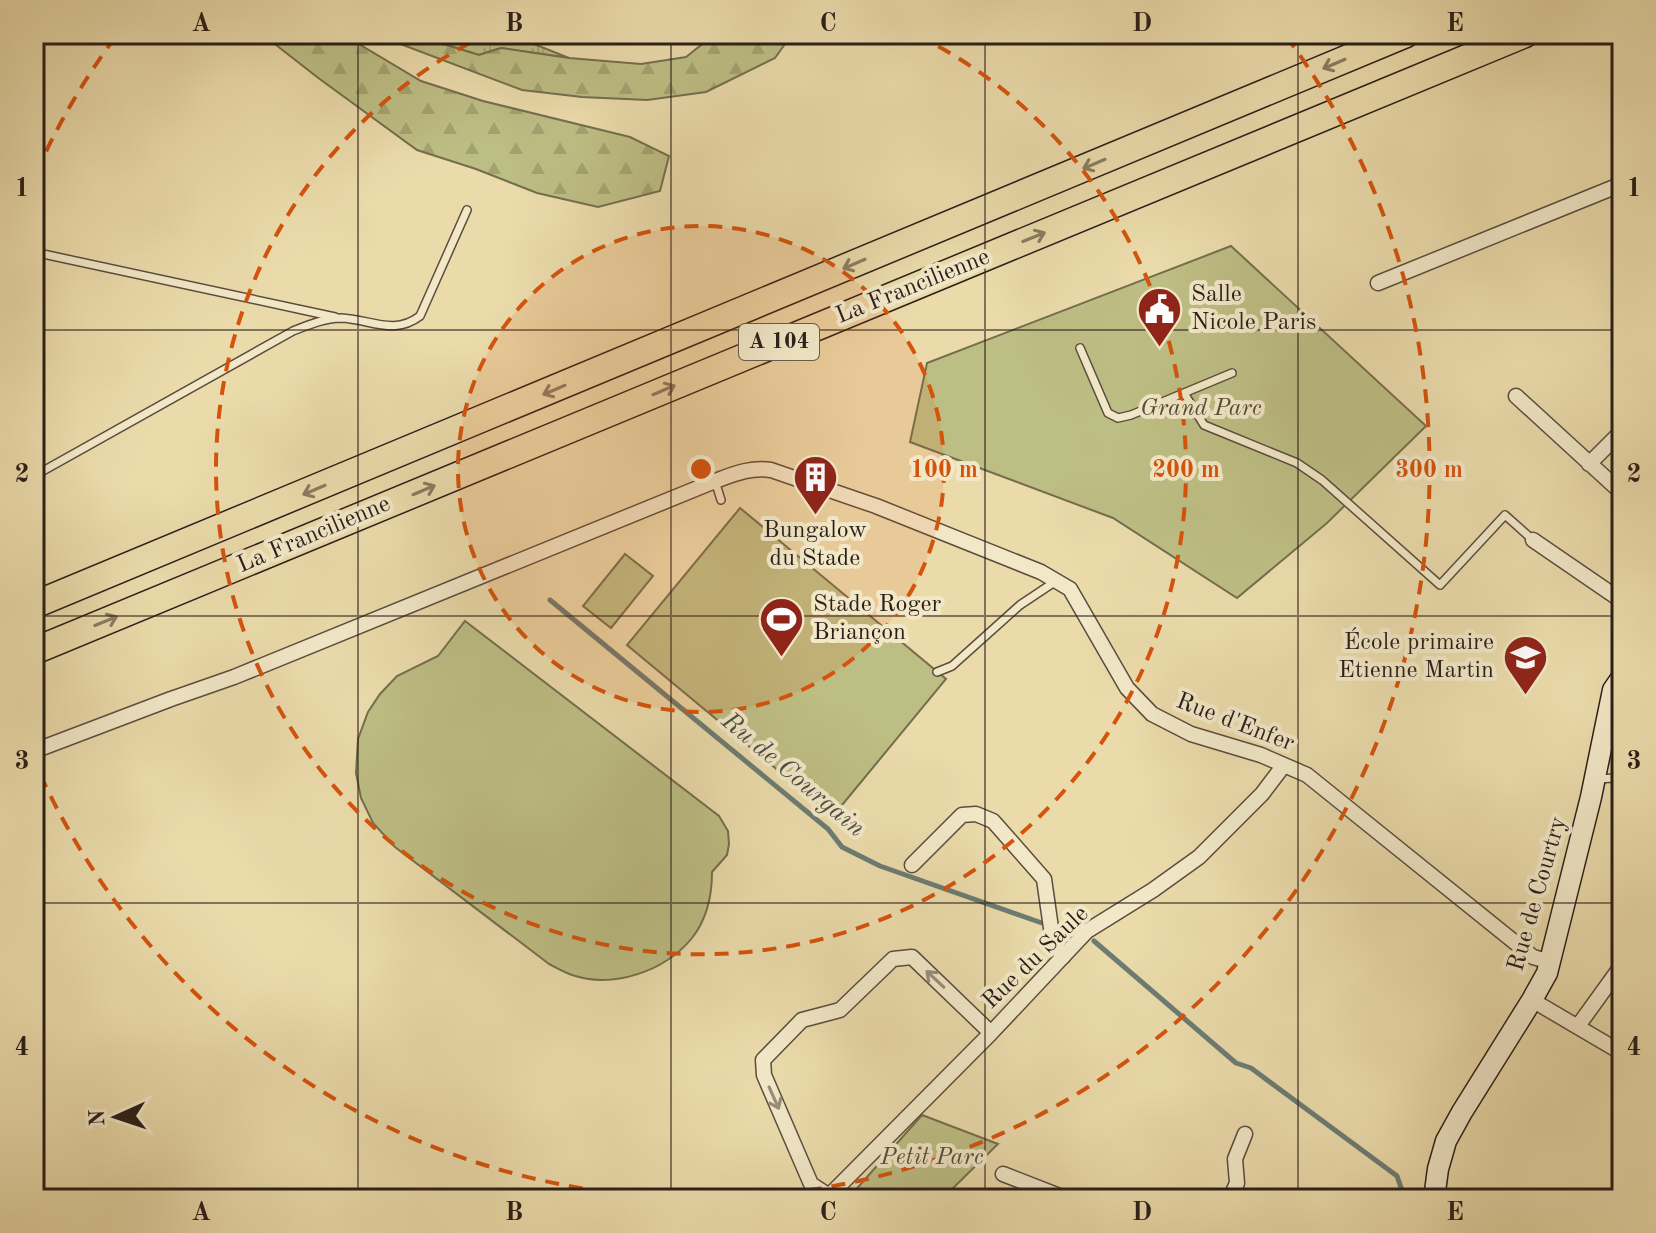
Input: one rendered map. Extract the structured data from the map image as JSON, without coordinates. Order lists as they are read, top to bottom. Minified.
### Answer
{"streets":{"highway":["La Francilienne","A 104"],"street":["Rue d'Enfer","Rue de Courtry","Rue du Saule"]},"crossings":[["Rue d'Enfer","Rue de Courtry"],["Rue d'Enfer","Rue du Saule"]],"water":["Ru de Courgain"],"parks":["Grand Parc","Petit Parc"],"places":{"public building":["Salle Nicole Paris"],"building":["Bungalow du Stade"],"sports":["Stade Roger Briançon"],"school or university":["École primaire Etienne Martin"]},"north":"left","grid":{"columns":["A","B","C","D","E"],"rows":["1","2","3","4"]},"rings":["100 m","200 m","300 m"]}
